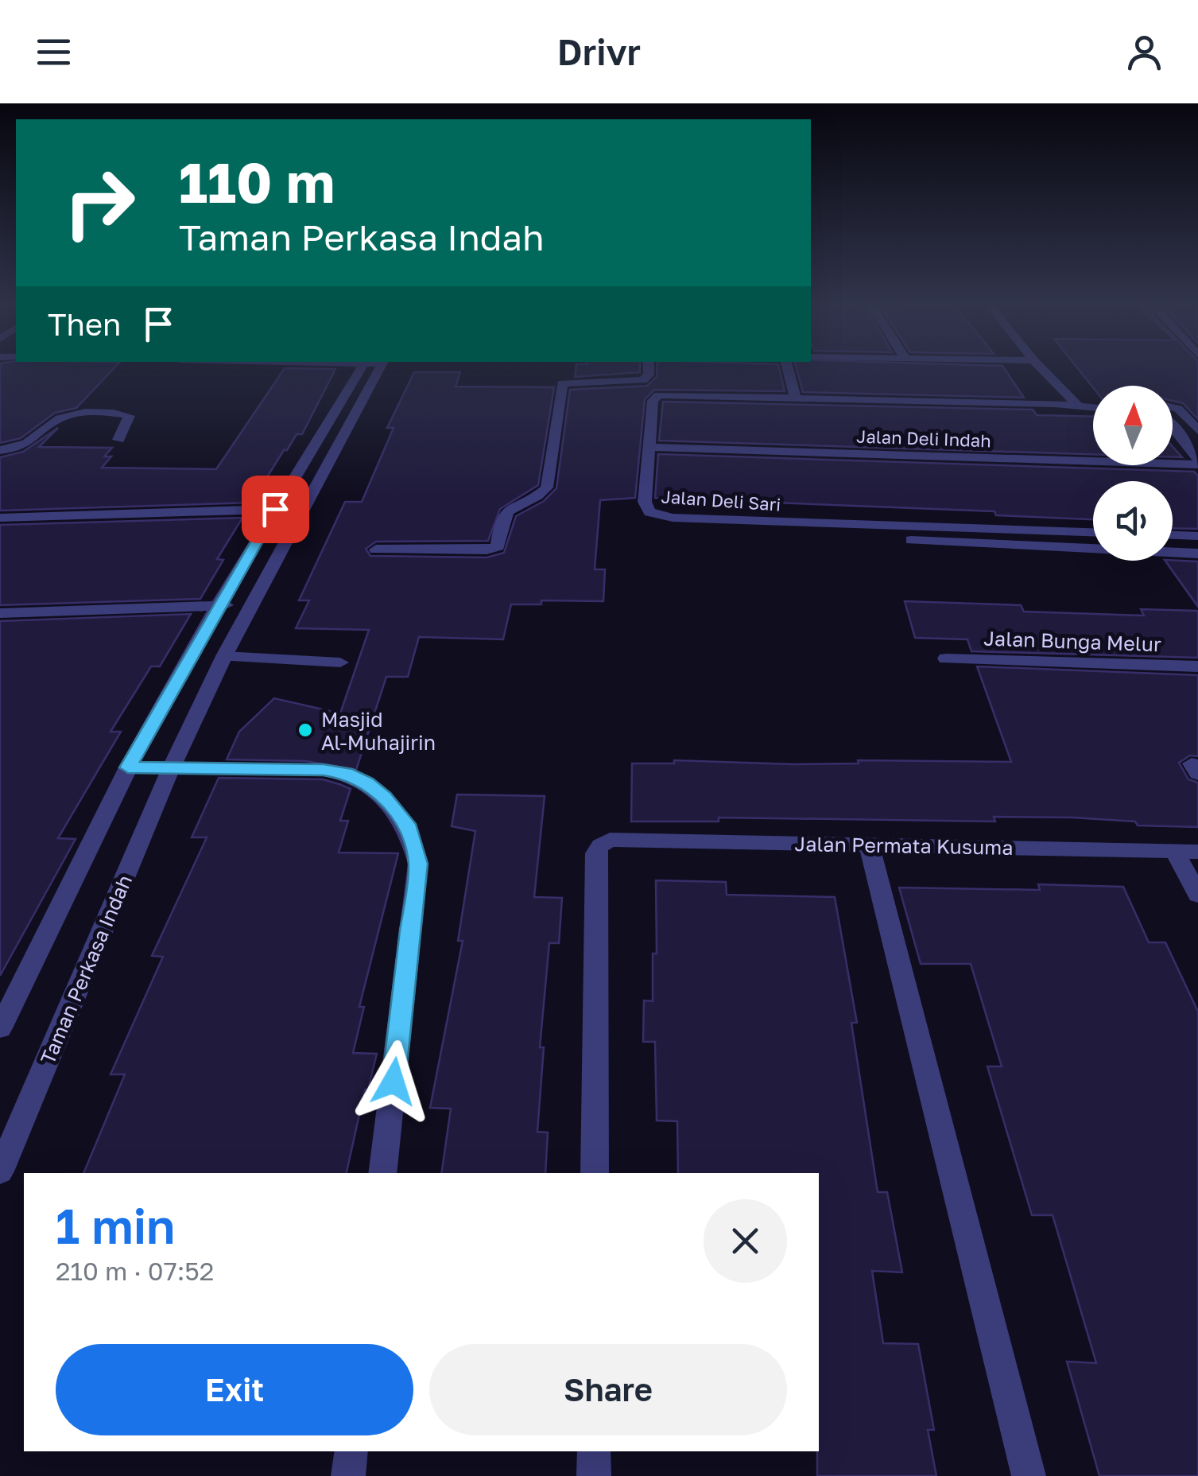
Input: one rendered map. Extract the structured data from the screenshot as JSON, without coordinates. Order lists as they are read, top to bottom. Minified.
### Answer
{"streets":{"street":["Jalan Deli Indah","Jalan Deli Sari","Jalan Bunga Melur","Jalan Permata Kusuma","Taman Perkasa Indah"]},"crossings":[["Jalan Deli Indah","Jalan Deli Sari"]],"places":["Masjid Al-Muhajirin"],"north":"top","page":{"header":"Drivr","turn":["110 m","Taman Perkasa Indah"],"then":"Then","heading":["1 min","210 m · 07:52"],"buttons":["Exit","Share"]}}
